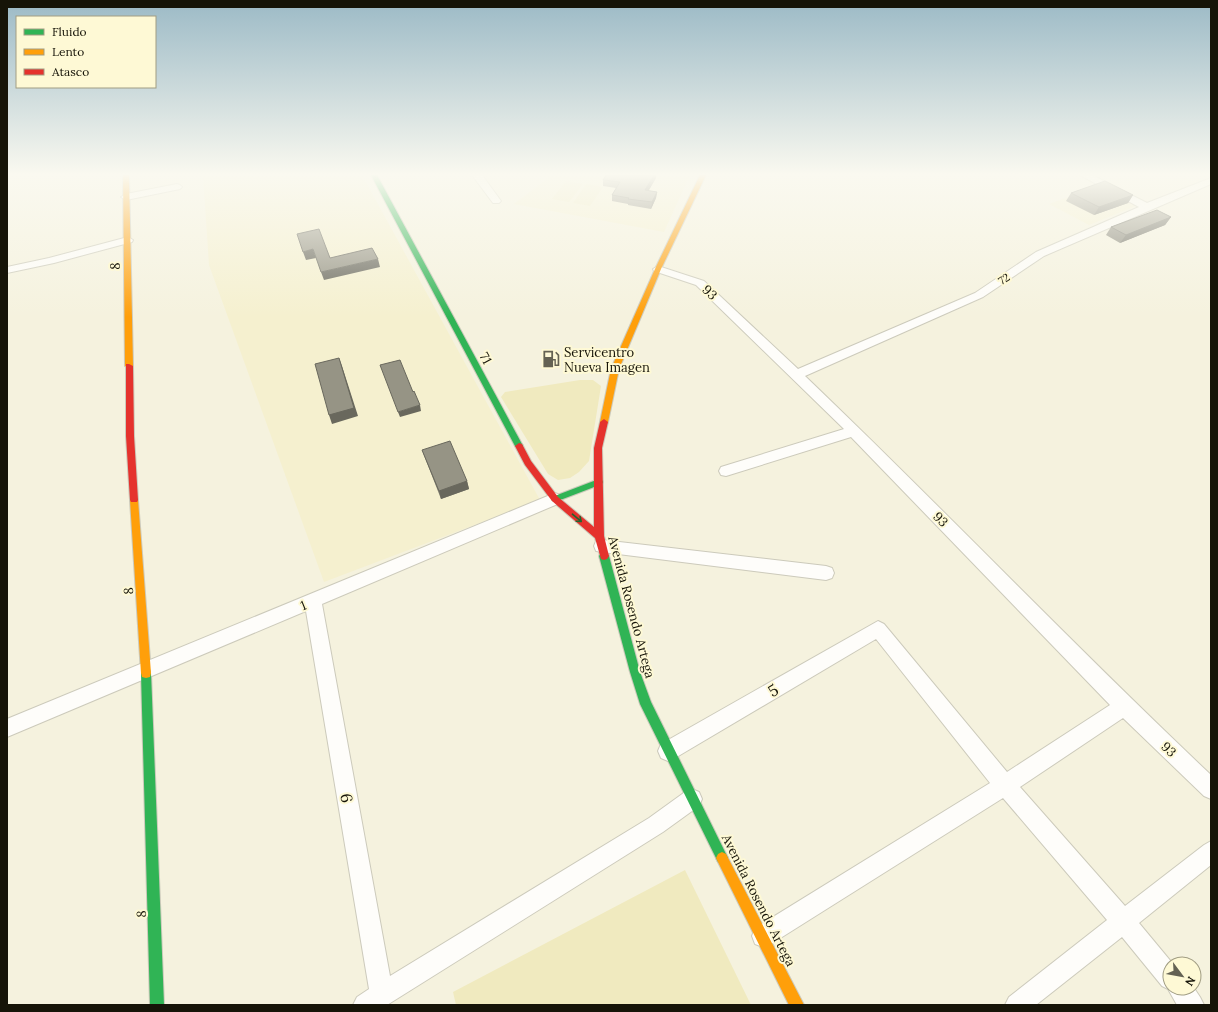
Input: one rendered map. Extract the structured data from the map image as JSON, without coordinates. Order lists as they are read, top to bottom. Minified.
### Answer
{"streets":{"street":["8","72","93","71","1","Avenida Rosendo Artega","5","6"]},"crossings":[["8","1"],["72","93"],["93","Avenida Rosendo Artega"],["71","1"],["71","Avenida Rosendo Artega"],["1","Avenida Rosendo Artega"],["1","6"],["Avenida Rosendo Artega","5"]],"places":{"fuel station":["Servicentro Nueva Imagen"]},"legend":["Fluido","Lento","Atasco"],"north":"bottom right"}
